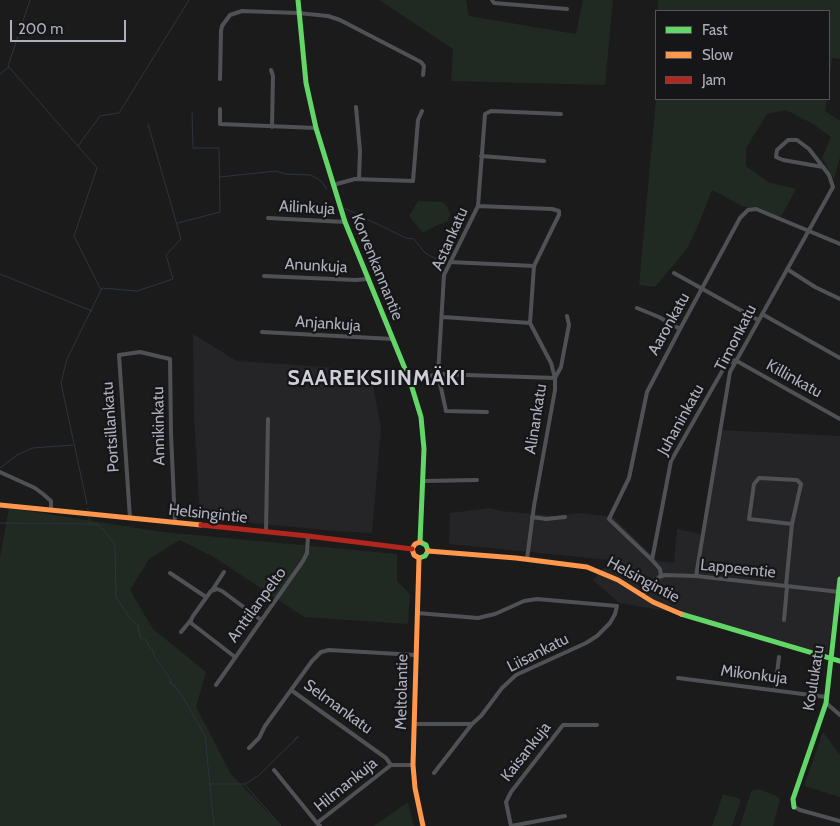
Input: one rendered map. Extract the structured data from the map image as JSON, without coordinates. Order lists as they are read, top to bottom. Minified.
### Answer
{"streets":{"main road":["Korvenkannantie","Helsingintie","Koulukatu","Meltolantie"],"street":["Ailinkuja","Astankatu","Anunkuja","Anjankuja","Aaronkatu","Timonkatu","Killinkatu","Alinankatu","Juhaninkatu","Annikinkatu","Portsillankatu","Lappeentie","Anttilanpelto","Liisankatu","Mikonkuja","Selmankatu","Kaisankuja","Hilmankuja"]},"crossings":[["Ailinkuja","Korvenkannantie"],["Anunkuja","Korvenkannantie"],["Korvenkannantie","Anjankuja"],["Korvenkannantie","Helsingintie"],["Korvenkannantie","Meltolantie"],["Aaronkatu","Timonkatu"],["Aaronkatu","Juhaninkatu"],["Timonkatu","Killinkatu"],["Timonkatu","Juhaninkatu"],["Timonkatu","Lappeentie"],["Killinkatu","Juhaninkatu"],["Alinankatu","Helsingintie"],["Annikinkatu","Portsillankatu"],["Annikinkatu","Helsingintie"],["Portsillankatu","Helsingintie"],["Helsingintie","Anttilanpelto"],["Helsingintie","Koulukatu"],["Helsingintie","Meltolantie"],["Lappeentie","Koulukatu"],["Liisankatu","Meltolantie"],["Mikonkuja","Koulukatu"],["Meltolantie","Selmankatu"],["Selmankatu","Hilmankuja"]],"districts":["SAAREKSIINMÄKI"],"legend":["Fast","Slow","Jam"],"scale_bar":"200 m"}
